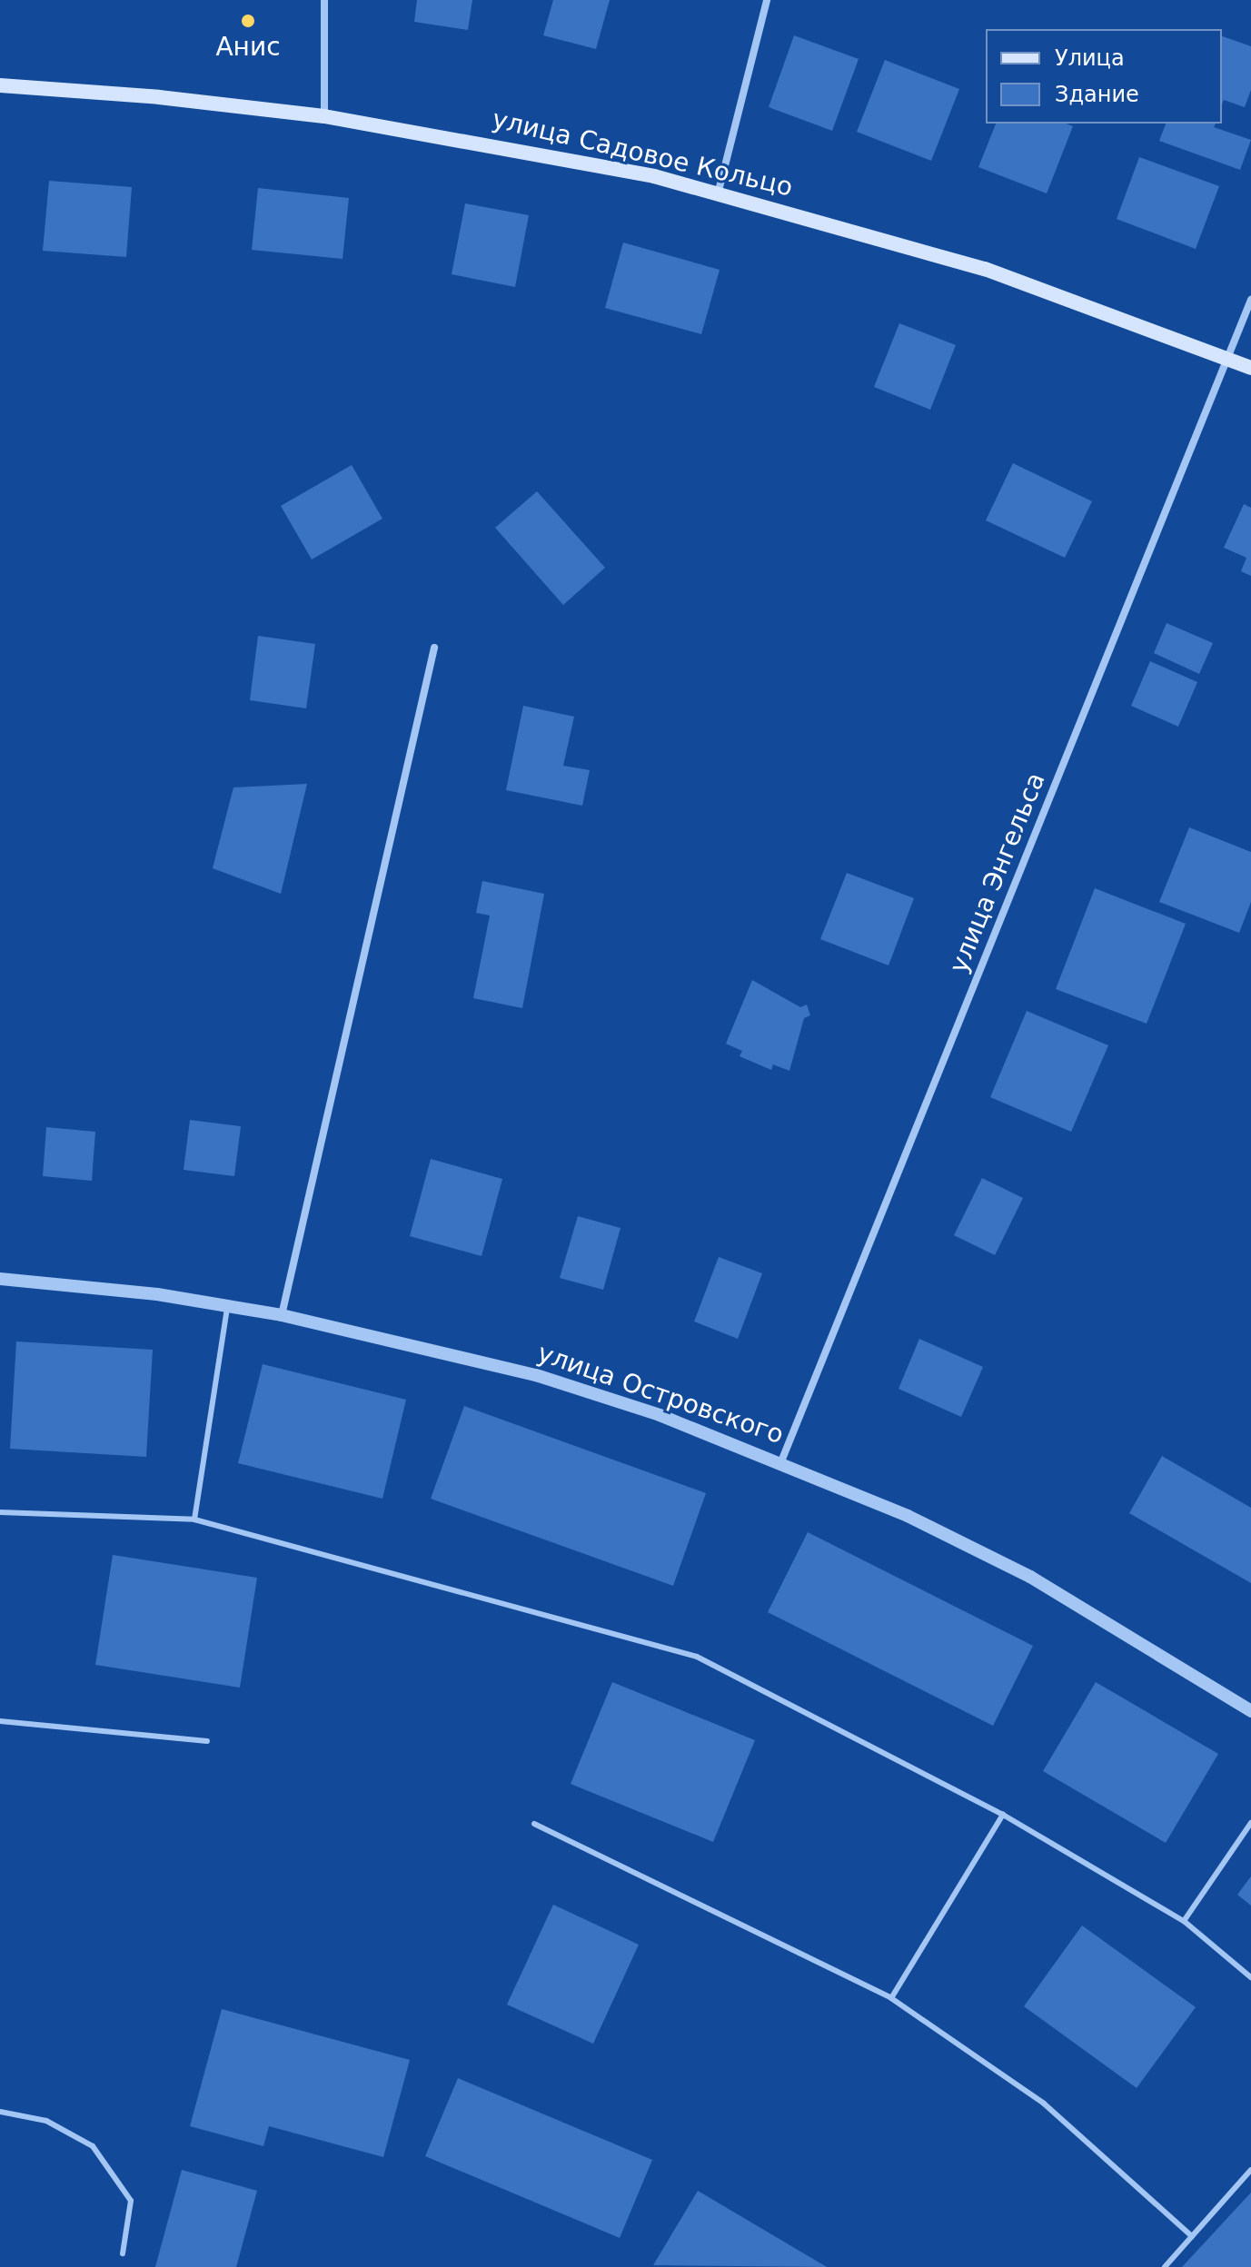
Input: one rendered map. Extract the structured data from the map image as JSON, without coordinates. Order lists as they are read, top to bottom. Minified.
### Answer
{"streets":{"main road":["улица Садовое Кольцо"],"street":["улица Энгельса","улица Островского"]},"crossings":[["улица Садовое Кольцо","улица Энгельса"],["улица Энгельса","улица Островского"]],"places":["Анис"],"legend":["Улица","Здание"]}
